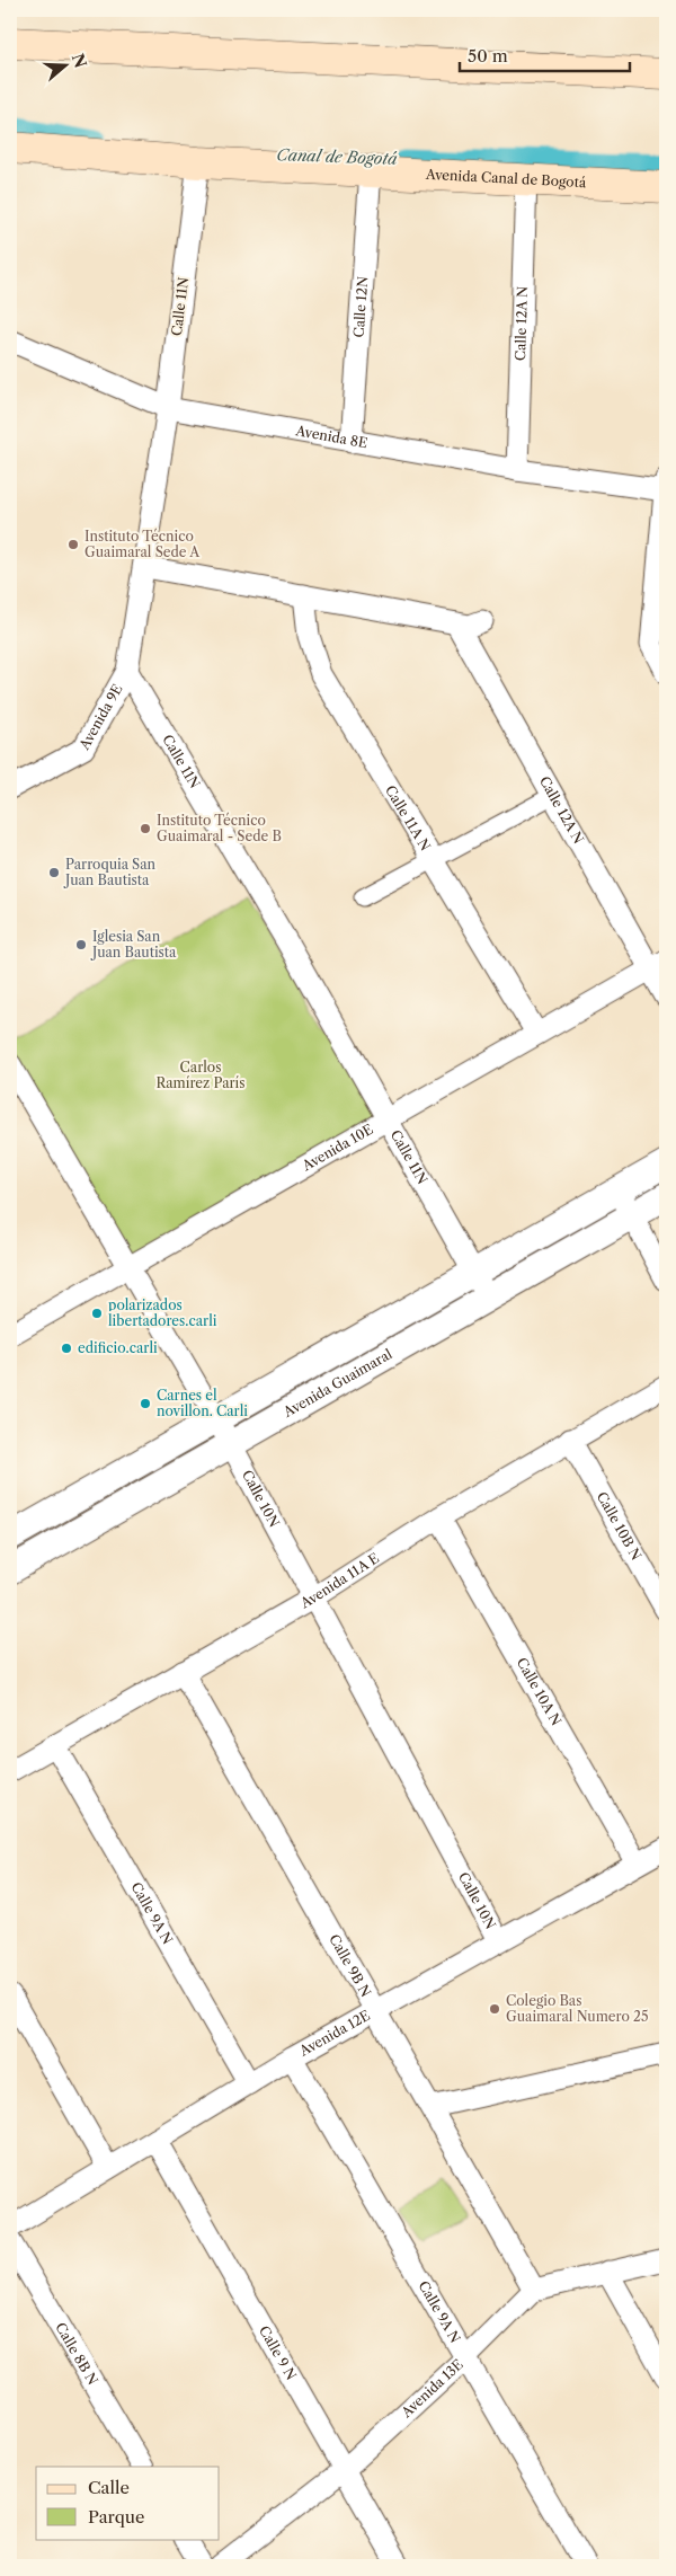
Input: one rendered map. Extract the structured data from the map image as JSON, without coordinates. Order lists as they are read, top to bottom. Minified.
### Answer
{"streets":{"main road":["Avenida Canal de Bogotá"],"street":["Calle 11N","Calle 12N","Calle 12A N","Avenida 8E","Avenida 9E","Calle 11A N","Avenida 10E","Avenida Guaimaral","Calle 10N","Calle 10B N","Avenida 11A E","Calle 10A N","Calle 9A N","Calle 9B N","Avenida 12E","Calle 9 N","Calle 8B N","Avenida 13E"]},"crossings":[["Avenida Canal de Bogotá","Calle 11N"],["Avenida Canal de Bogotá","Calle 12N"],["Avenida Canal de Bogotá","Calle 12A N"],["Calle 11N","Avenida 8E"],["Calle 11N","Avenida 9E"],["Calle 11N","Avenida 10E"],["Calle 11N","Avenida Guaimaral"],["Calle 12N","Avenida 8E"],["Calle 12A N","Avenida 8E"],["Calle 12A N","Avenida 10E"],["Calle 11A N","Avenida 10E"],["Avenida 10E","Calle 10N"],["Avenida Guaimaral","Calle 10N"],["Calle 10N","Avenida 11A E"],["Calle 10N","Avenida 12E"],["Calle 10B N","Avenida 11A E"],["Avenida 11A E","Calle 10A N"],["Avenida 11A E","Calle 9A N"],["Avenida 11A E","Calle 9B N"],["Calle 10A N","Avenida 12E"],["Calle 9A N","Avenida 12E"],["Calle 9A N","Avenida 13E"],["Calle 9B N","Avenida 12E"],["Calle 9B N","Avenida 13E"],["Avenida 12E","Calle 9 N"],["Calle 9 N","Avenida 13E"]],"water":["Canal de Bogotá"],"parks":["Carlos Ramírez París"],"places":["Instituto Técnico Guaimaral Sede A","Instituto Técnico Guaimaral - Sede B","Parroquia San Juan Bautista","Iglesia San Juan Bautista","polarizados libertadores.carli","edificio.carli","Carnes el novillon. Carli","Colegio Bas Guaimaral Numero 25"],"legend":["Calle","Parque"],"scale_bar":"50 m","north":"right"}
